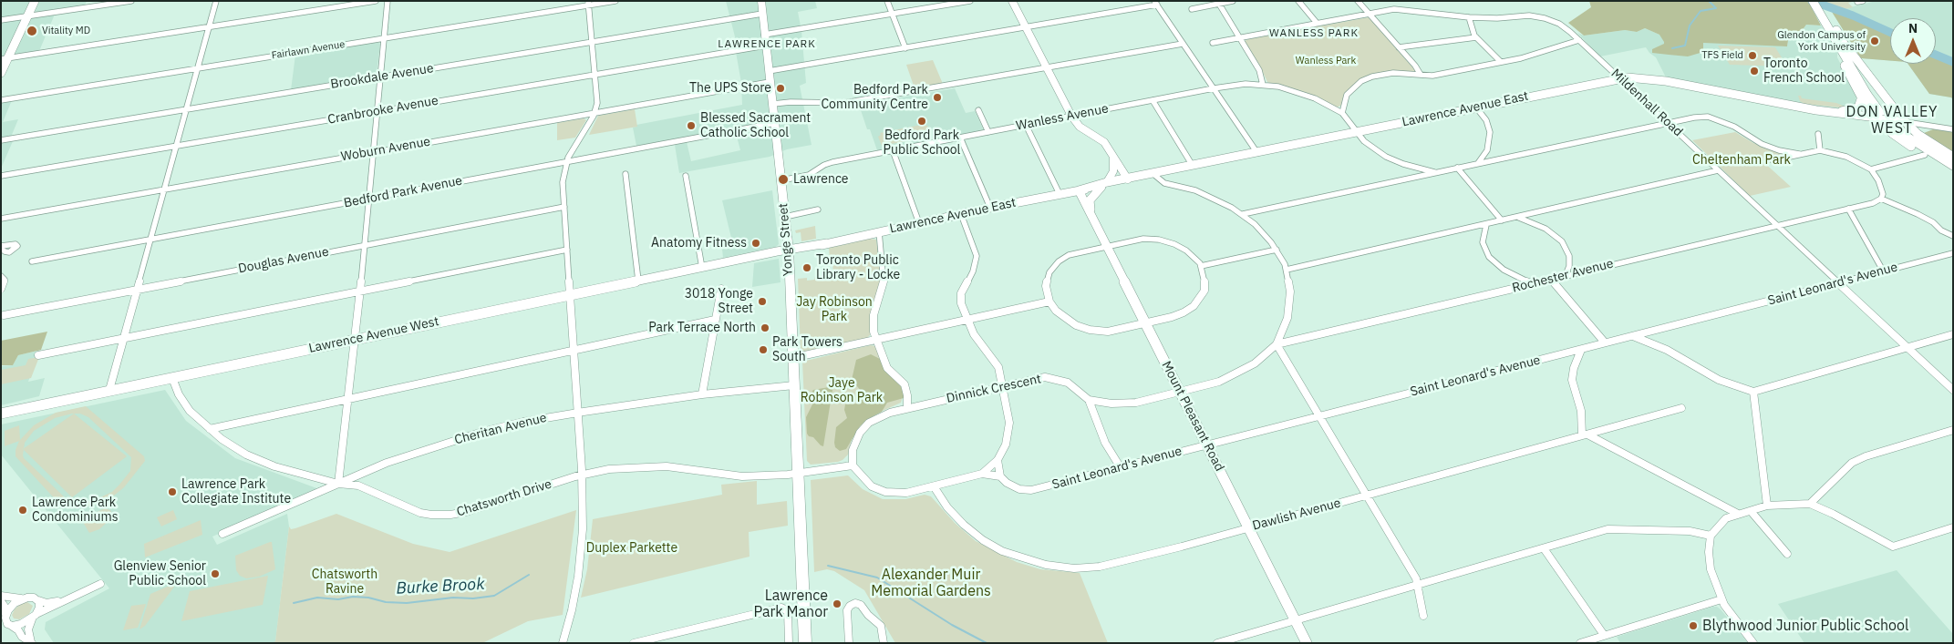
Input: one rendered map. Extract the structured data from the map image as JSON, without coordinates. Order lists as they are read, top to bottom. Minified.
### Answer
{"streets":{"main road":["Lawrence Avenue East","Yonge Street","Lawrence Avenue West","Mount Pleasant Road"],"street":["Fairlawn Avenue","Brookdale Avenue","Mildenhall Road","Cranbrooke Avenue","Wanless Avenue","Woburn Avenue","Bedford Park Avenue","Douglas Avenue","Rochester Avenue","Saint Leonard's Avenue","Dinnick Crescent","Cheritan Avenue","Chatsworth Drive","Dawlish Avenue"]},"crossings":[["Brookdale Avenue","Yonge Street"],["Mildenhall Road","Lawrence Avenue East"],["Mildenhall Road","Rochester Avenue"],["Mildenhall Road","Saint Leonard's Avenue"],["Lawrence Avenue East","Yonge Street"],["Lawrence Avenue East","Lawrence Avenue West"],["Lawrence Avenue East","Mount Pleasant Road"],["Cranbrooke Avenue","Yonge Street"],["Wanless Avenue","Yonge Street"],["Woburn Avenue","Yonge Street"],["Bedford Park Avenue","Yonge Street"],["Yonge Street","Lawrence Avenue West"],["Yonge Street","Cheritan Avenue"],["Yonge Street","Chatsworth Drive"],["Saint Leonard's Avenue","Mount Pleasant Road"],["Lawrence Avenue West","Chatsworth Drive"],["Dinnick Crescent","Chatsworth Drive"],["Mount Pleasant Road","Dawlish Avenue"],["Cheritan Avenue","Chatsworth Drive"]],"districts":["WANLESS PARK","LAWRENCE PARK","DON VALLEY WEST"],"water":["Burke Brook"],"parks":["Wanless Park","Cheltenham Park","Jay Robinson Park","Jaye Robinson Park","Duplex Parkette","Chatsworth Ravine","Alexander Muir Memorial Gardens"],"places":["Vitality MD","Glendon Campus of York University","TFS Field","Toronto French School","The UPS Store","Bedford Park Community Centre","Bedford Park Public School","Blessed Sacrament Catholic School","Lawrence","Anatomy Fitness","Toronto Public Library - Locke","3018 Yonge Street","Park Terrace North","Park Towers South","Lawrence Park Collegiate Institute","Lawrence Park Condominiums","Glenview Senior Public School","Lawrence Park Manor","Blythwood Junior Public School"],"north":"top"}
